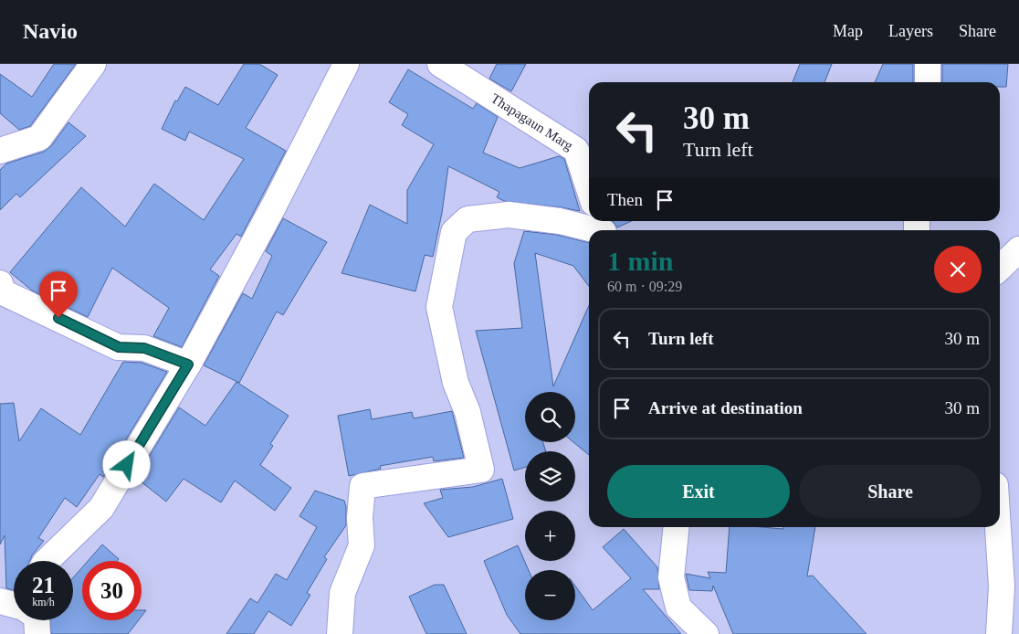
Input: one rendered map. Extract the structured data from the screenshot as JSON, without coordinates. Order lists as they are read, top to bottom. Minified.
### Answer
{"streets":{"street":["Thapagaun Marg"]},"page":{"header":"Navio","nav":["Map","Layers","Share"],"turn":["30 m","Turn left"],"then":"Then","heading":["1 min","60 m · 09:29"],"list":[{"name":"Turn left","value":"30 m"},{"name":"Arrive at destination","value":"30 m"}],"map_buttons":["+","−"],"buttons":["Exit","Share"],"speed":"21 km/h","limit":"30"}}
